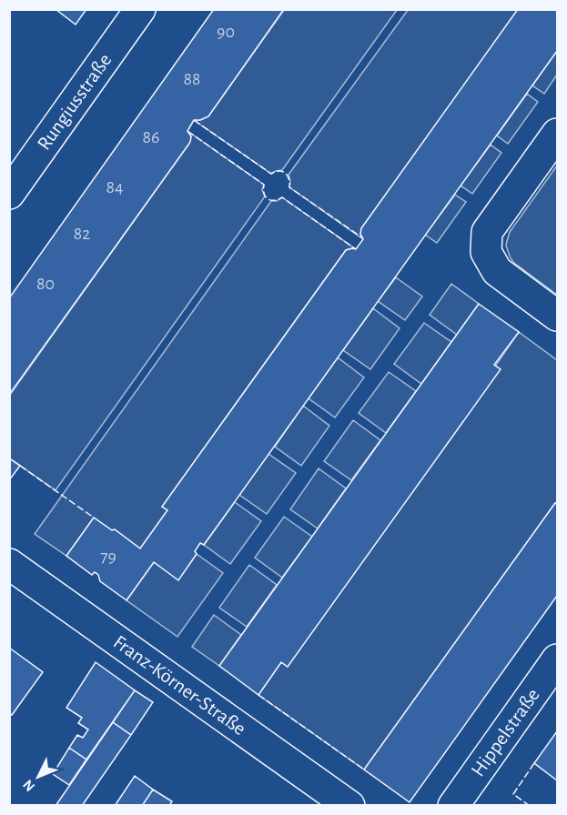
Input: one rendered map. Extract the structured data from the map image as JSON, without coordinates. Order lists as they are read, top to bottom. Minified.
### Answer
{"streets":{"street":["Rungiusstraße","Franz-Körner-Straße","Hippelstraße"]},"house_numbers":["90","88","86","84","82","80","79"],"north":"bottom left"}
